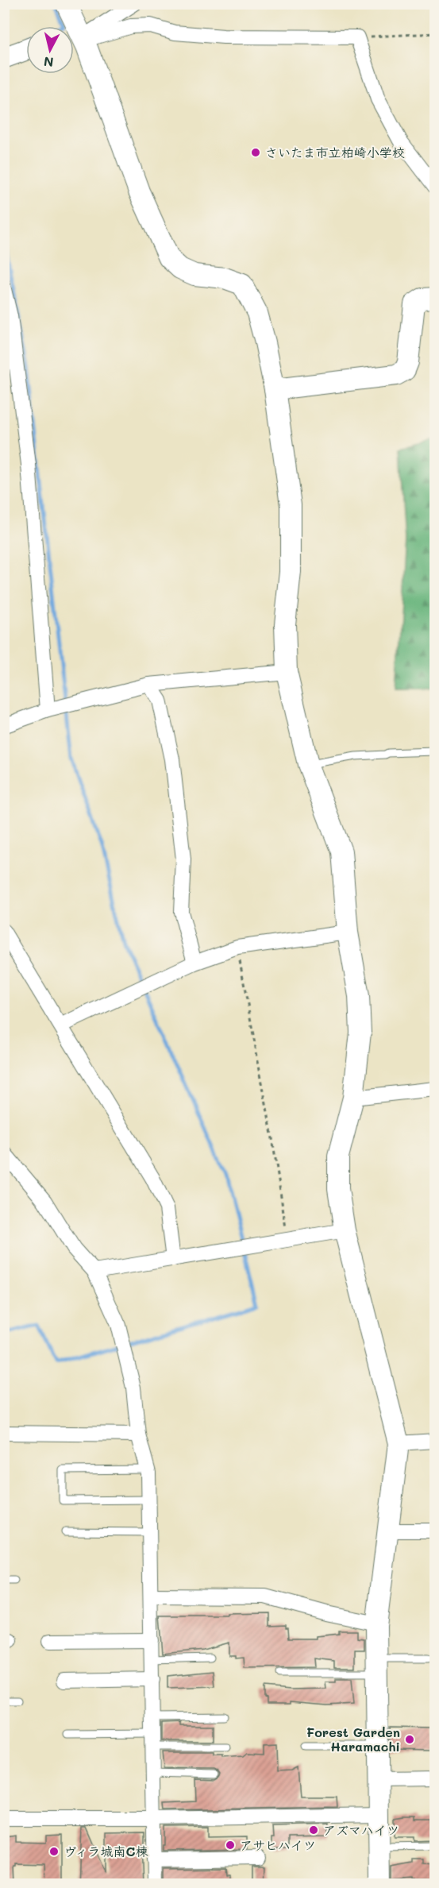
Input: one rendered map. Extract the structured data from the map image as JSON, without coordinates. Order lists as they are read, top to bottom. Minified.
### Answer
{"places":["さいたま市立柏崎小学校","Forest Garden Haramachi","アズマハイツ","アサヒハイツ","ヴィラ城南C棟"],"north":"bottom"}
